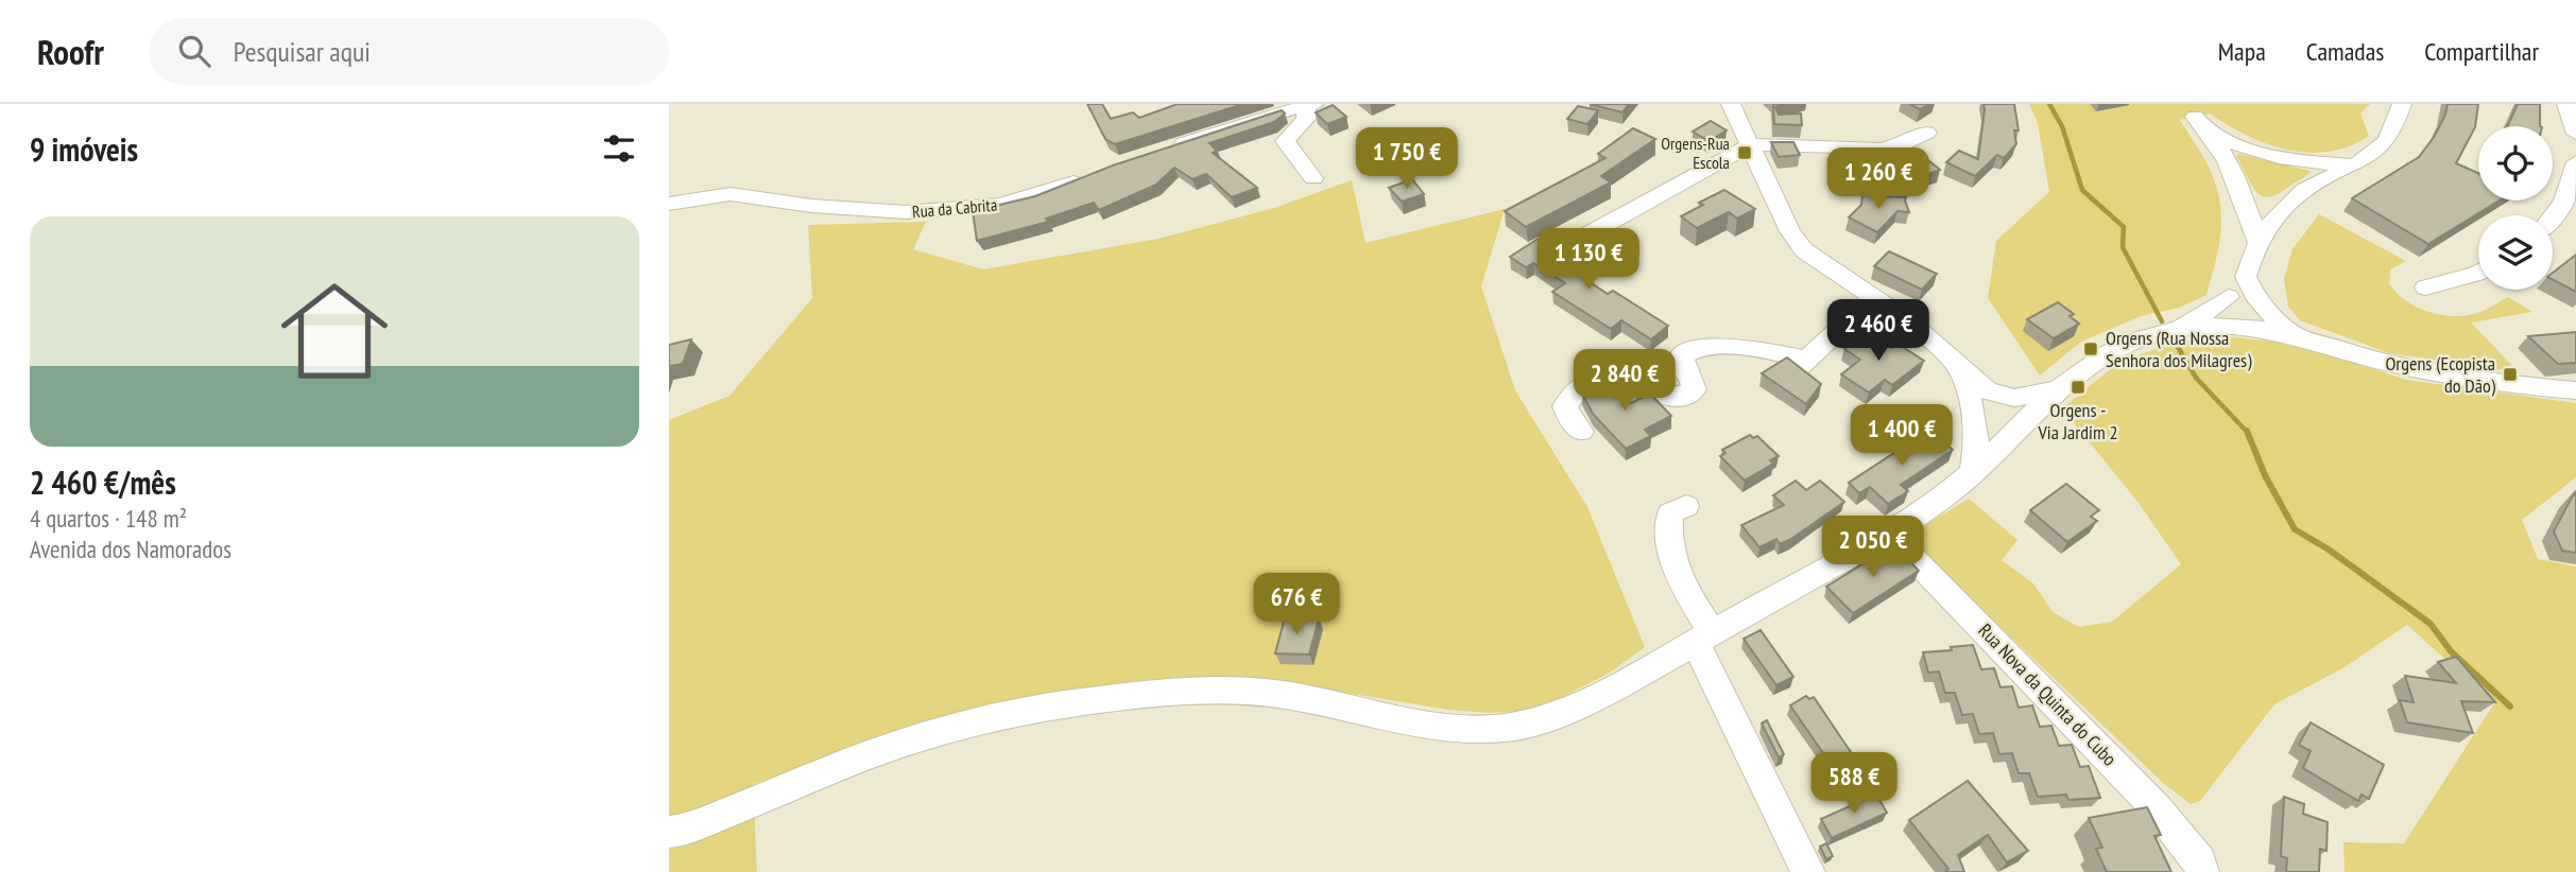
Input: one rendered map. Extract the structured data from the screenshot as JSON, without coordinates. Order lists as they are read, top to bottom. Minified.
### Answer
{"streets":{"street":["Rua da Cabrita","Rua Nova da Quinta do Cubo"]},"places":{"transit":["Orgens-Rua Escola","Orgens (Rua Nossa Senhora dos Milagres)","Orgens (Ecopista do Dão)","Orgens - Via Jardim 2"]},"page":{"header":"Roofr","search":"Pesquisar aqui","nav":["Mapa","Camadas","Compartilhar"],"heading":"9 imóveis","price":["1 750 €","1 260 €","1 130 €","2 460 €","2 840 €","1 400 €","2 050 €","676 €","588 €"],"list":[{"name":"2 460 €/mês","note":"4 quartos · 148 m² · Avenida dos Namorados"}]}}
